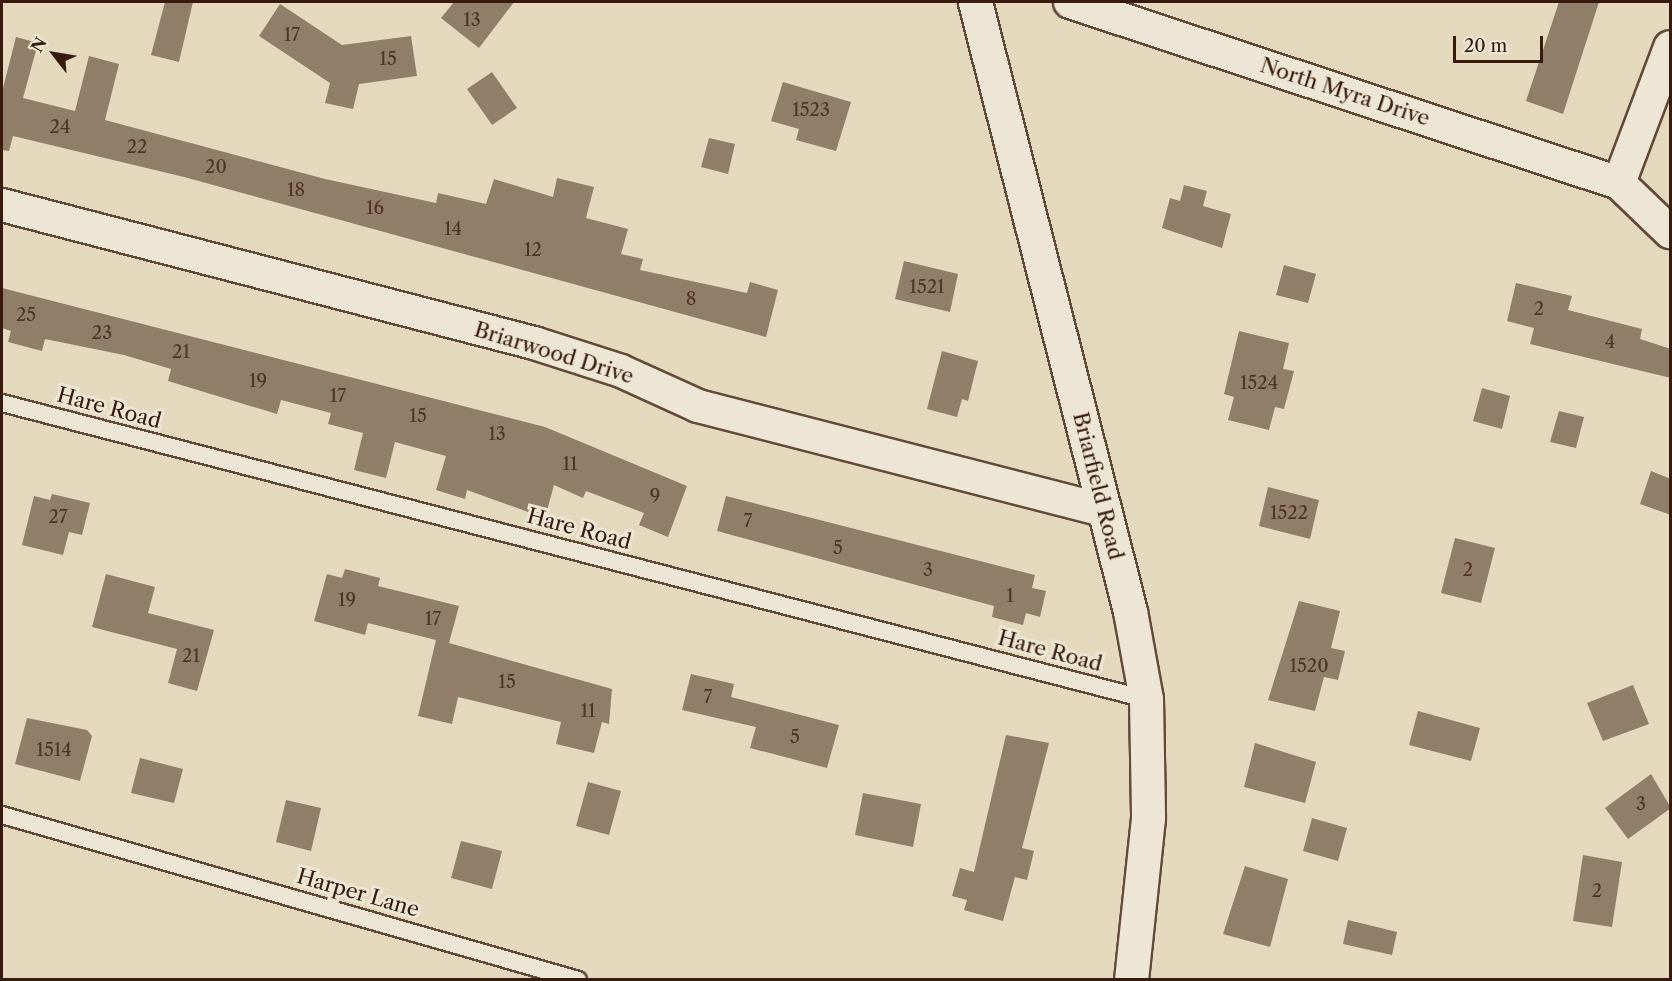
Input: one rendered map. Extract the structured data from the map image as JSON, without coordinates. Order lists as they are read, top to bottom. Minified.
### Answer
{"streets":{"main road":["Briarfield Road"],"street":["North Myra Drive","Briarwood Drive"],"lane":["Hare Road","Harper Lane"]},"crossings":[["Briarwood Drive","Briarfield Road"],["Hare Road","Briarfield Road"]],"house_numbers":["13","17","15","1523","24","22","20","18","16","14","12","1521","8","2","25","23","4","21","19","1524","17","15","13","11","9","1522","27","7","5","3","2","1","19","17","21","1520","15","7","11","5","1514","3","2"],"scale_bar":"20 m","north":"top left"}
